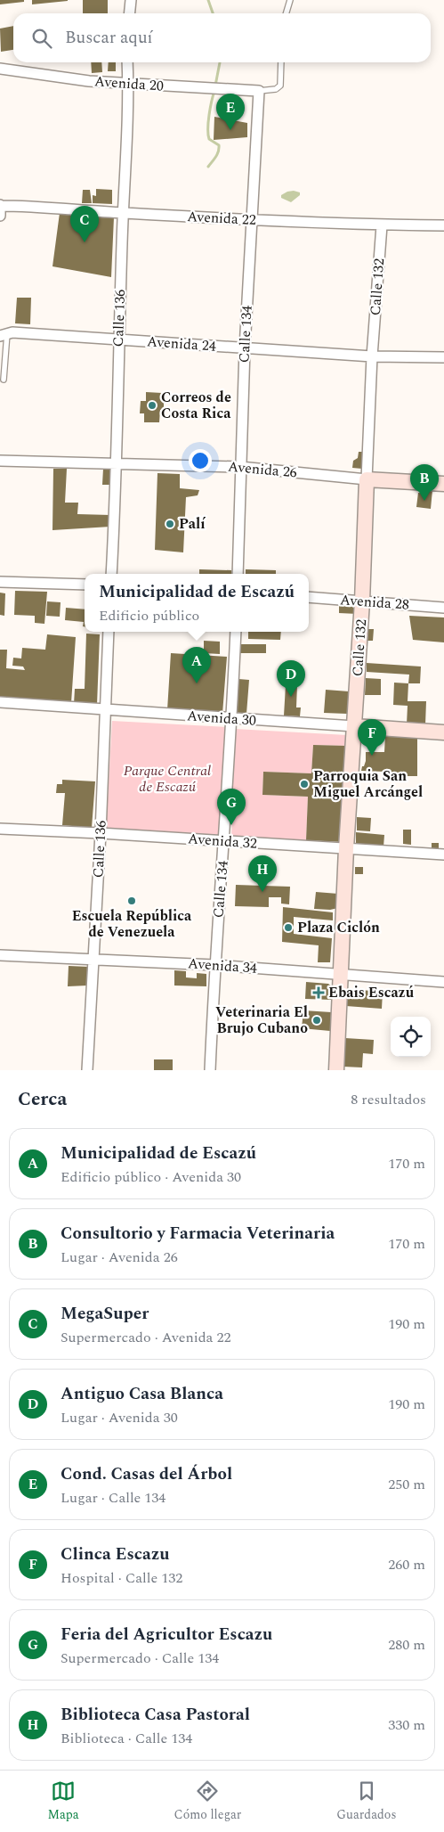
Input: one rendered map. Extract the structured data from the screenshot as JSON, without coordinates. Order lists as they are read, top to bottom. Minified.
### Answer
{"streets":{"main road":["Calle 132","Avenida 26","Avenida 30"],"street":["Avenida 20","Avenida 22","Calle 136","Calle 134","Avenida 24","Avenida 28","Avenida 32","Avenida 34"]},"crossings":[["Avenida 20","Calle 136"],["Avenida 20","Calle 134"],["Avenida 22","Calle 132"],["Avenida 22","Calle 136"],["Avenida 22","Calle 134"],["Calle 132","Avenida 24"],["Calle 132","Avenida 26"],["Calle 132","Avenida 28"],["Calle 132","Avenida 30"],["Calle 132","Avenida 32"],["Calle 132","Avenida 34"],["Calle 136","Avenida 24"],["Calle 136","Avenida 26"],["Calle 136","Avenida 30"],["Calle 136","Avenida 32"],["Calle 136","Avenida 34"],["Calle 134","Avenida 24"],["Calle 134","Avenida 26"],["Calle 134","Avenida 30"],["Calle 134","Avenida 32"],["Calle 134","Avenida 34"]],"parks":["Parque Central de Escazú"],"places":{"other":["Correos de Costa Rica","Palí","Parroquia San Miguel Arcángel","Escuela República de Venezuela","Plaza Ciclón","Veterinaria El Brujo Cubano"],"health":["Ebais Escazú"]},"page":{"search":"Buscar aquí","pins":["E","C","B","A","D","F","G","H"],"popup":["Municipalidad de Escazú","Edificio público"],"heading":["Cerca","8 resultados"],"list":[{"mark":"A","name":"Municipalidad de Escazú","note":"Edificio público · Avenida 30","value":"170 m"},{"mark":"B","name":"Consultorio y Farmacia Veterinaria","note":"Lugar · Avenida 26","value":"170 m"},{"mark":"C","name":"MegaSuper","note":"Supermercado · Avenida 22","value":"190 m"},{"mark":"D","name":"Antiguo Casa Blanca","note":"Lugar · Avenida 30","value":"190 m"},{"mark":"E","name":"Cond. Casas del Árbol","note":"Lugar · Calle 134","value":"250 m"},{"mark":"F","name":"Clinca Escazu","note":"Hospital · Calle 132","value":"260 m"},{"mark":"G","name":"Feria del Agricultor Escazu","note":"Supermercado · Calle 134","value":"280 m"},{"mark":"H","name":"Biblioteca Casa Pastoral","note":"Biblioteca · Calle 134","value":"330 m"}],"nav":["Mapa","Cómo llegar","Guardados"]}}
